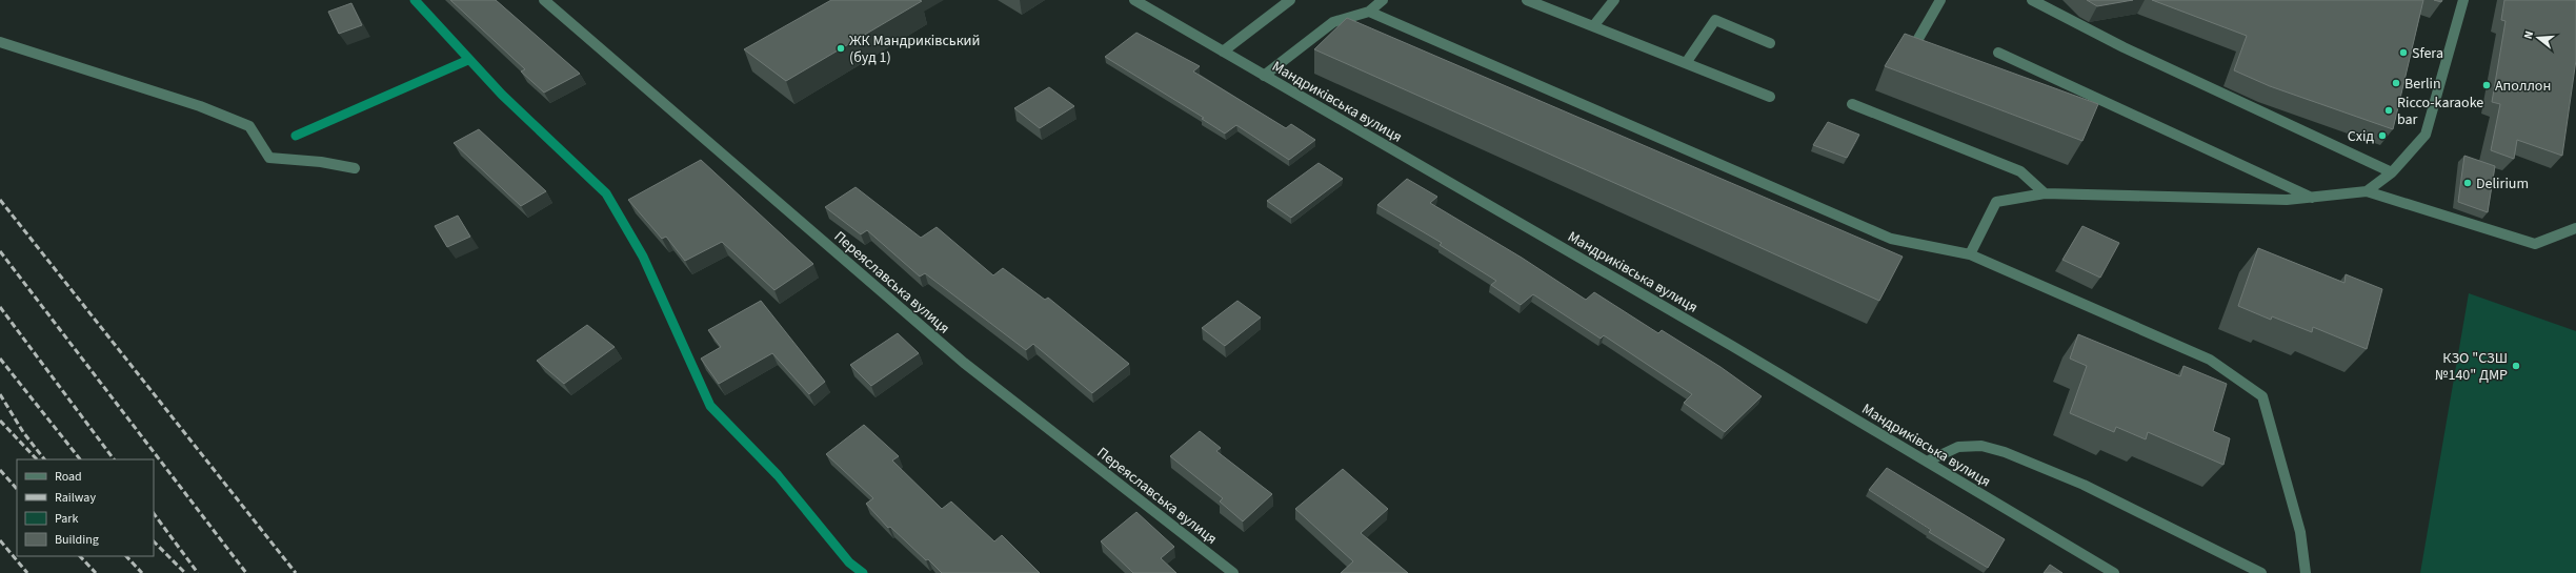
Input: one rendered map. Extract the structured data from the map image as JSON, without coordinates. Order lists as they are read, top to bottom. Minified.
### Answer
{"streets":{"street":["Мандриківська вулиця","Переяславська вулиця"]},"places":["ЖК Мандриківський (буд 1)","Sfera","Berlin","Аполлон","Ricco-karaoke bar","Схід","Delirium","КЗО \"СЗШ №140\" ДМР"],"legend":["Road","Railway","Park","Building"],"north":"left"}
